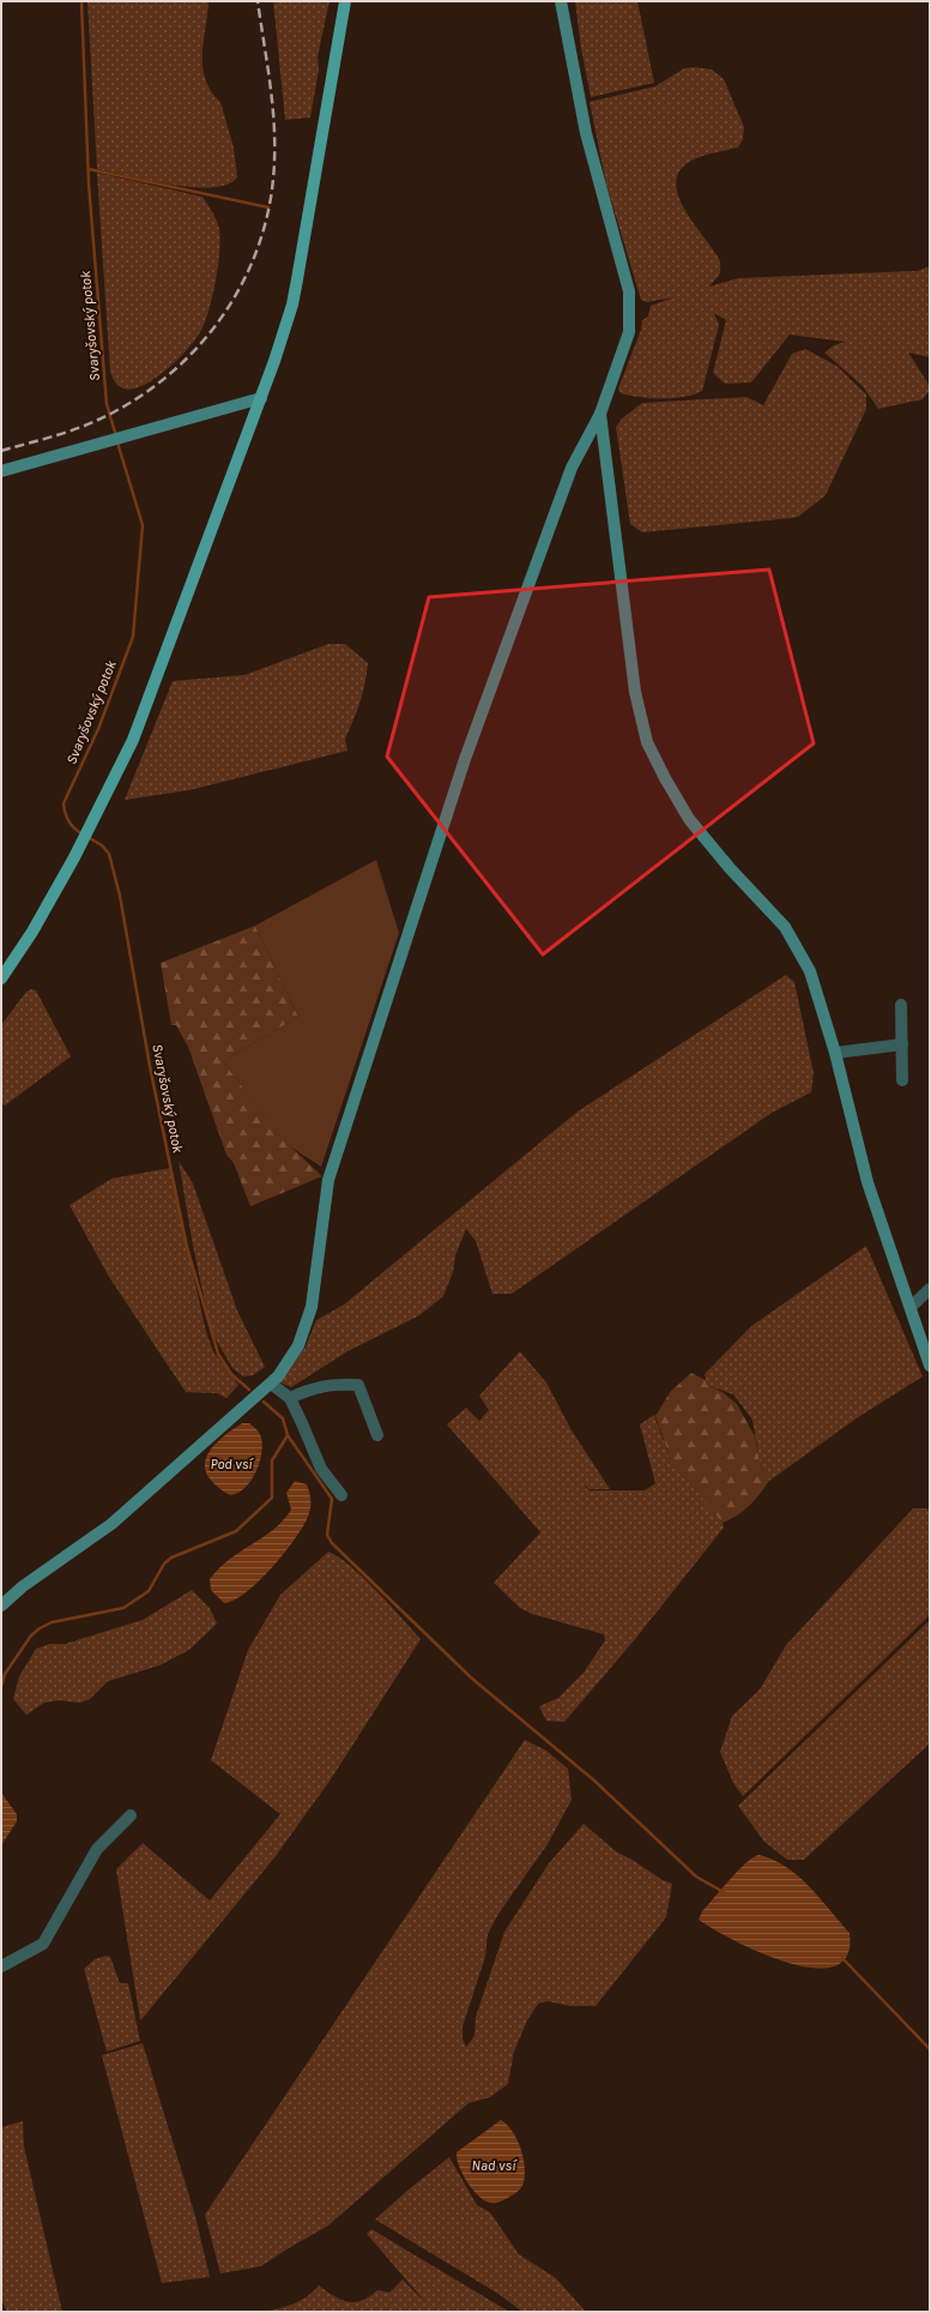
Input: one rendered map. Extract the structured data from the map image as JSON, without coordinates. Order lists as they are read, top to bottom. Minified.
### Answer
{"water":["Svaryšovský potok","Pod vsí","Nad vsí"]}
